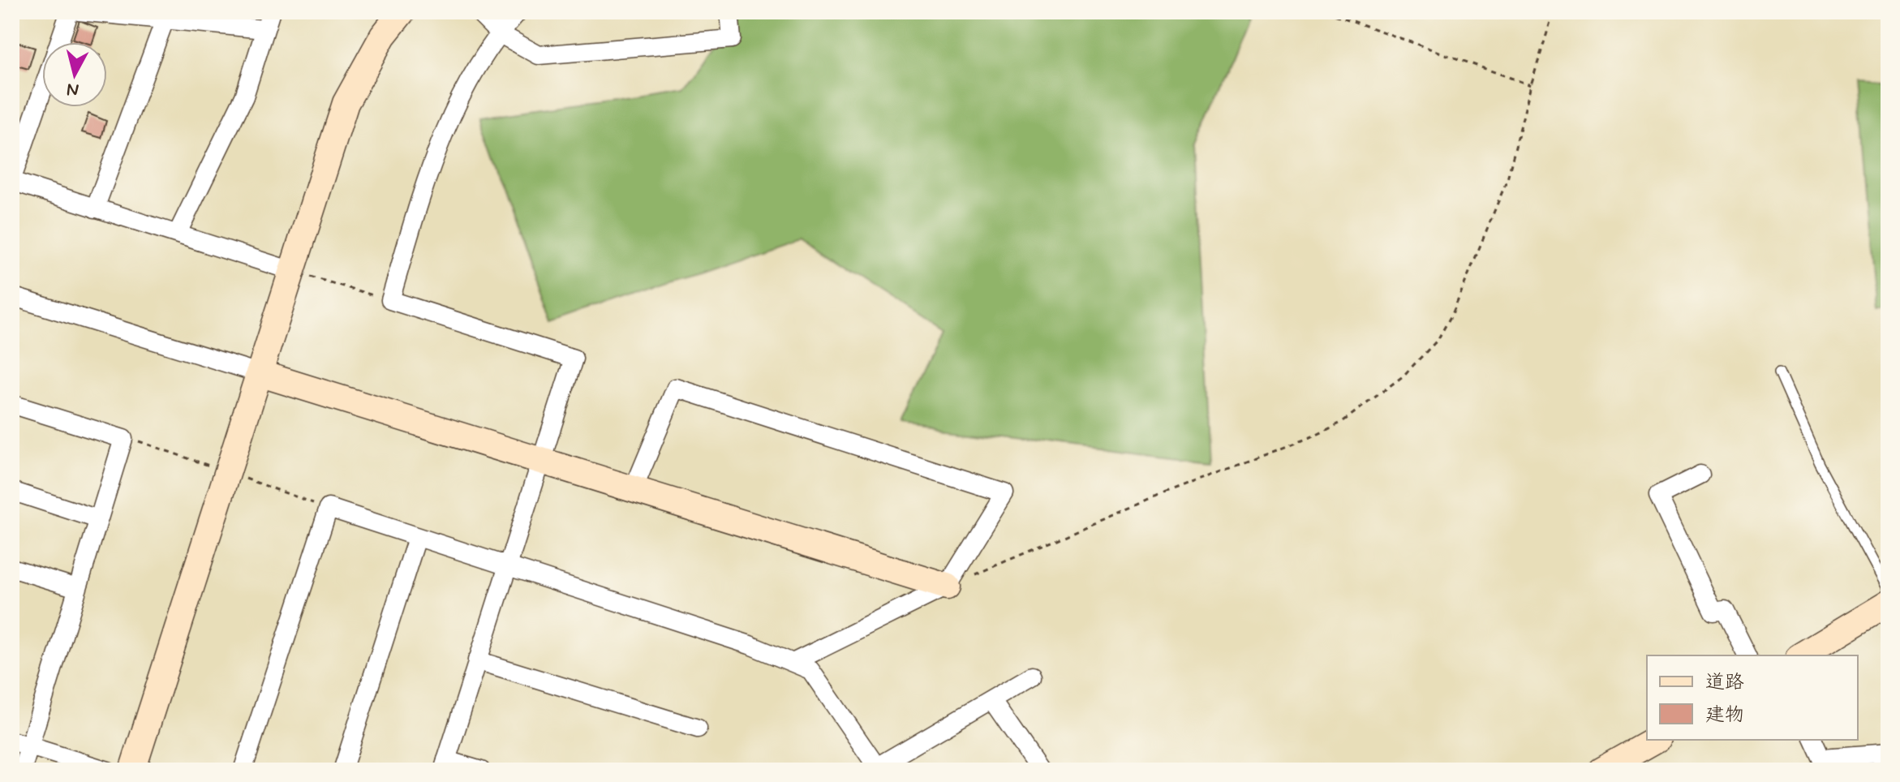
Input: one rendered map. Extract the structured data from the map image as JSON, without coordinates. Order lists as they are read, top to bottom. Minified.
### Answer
{"legend":["道路","建物"],"north":"bottom"}
